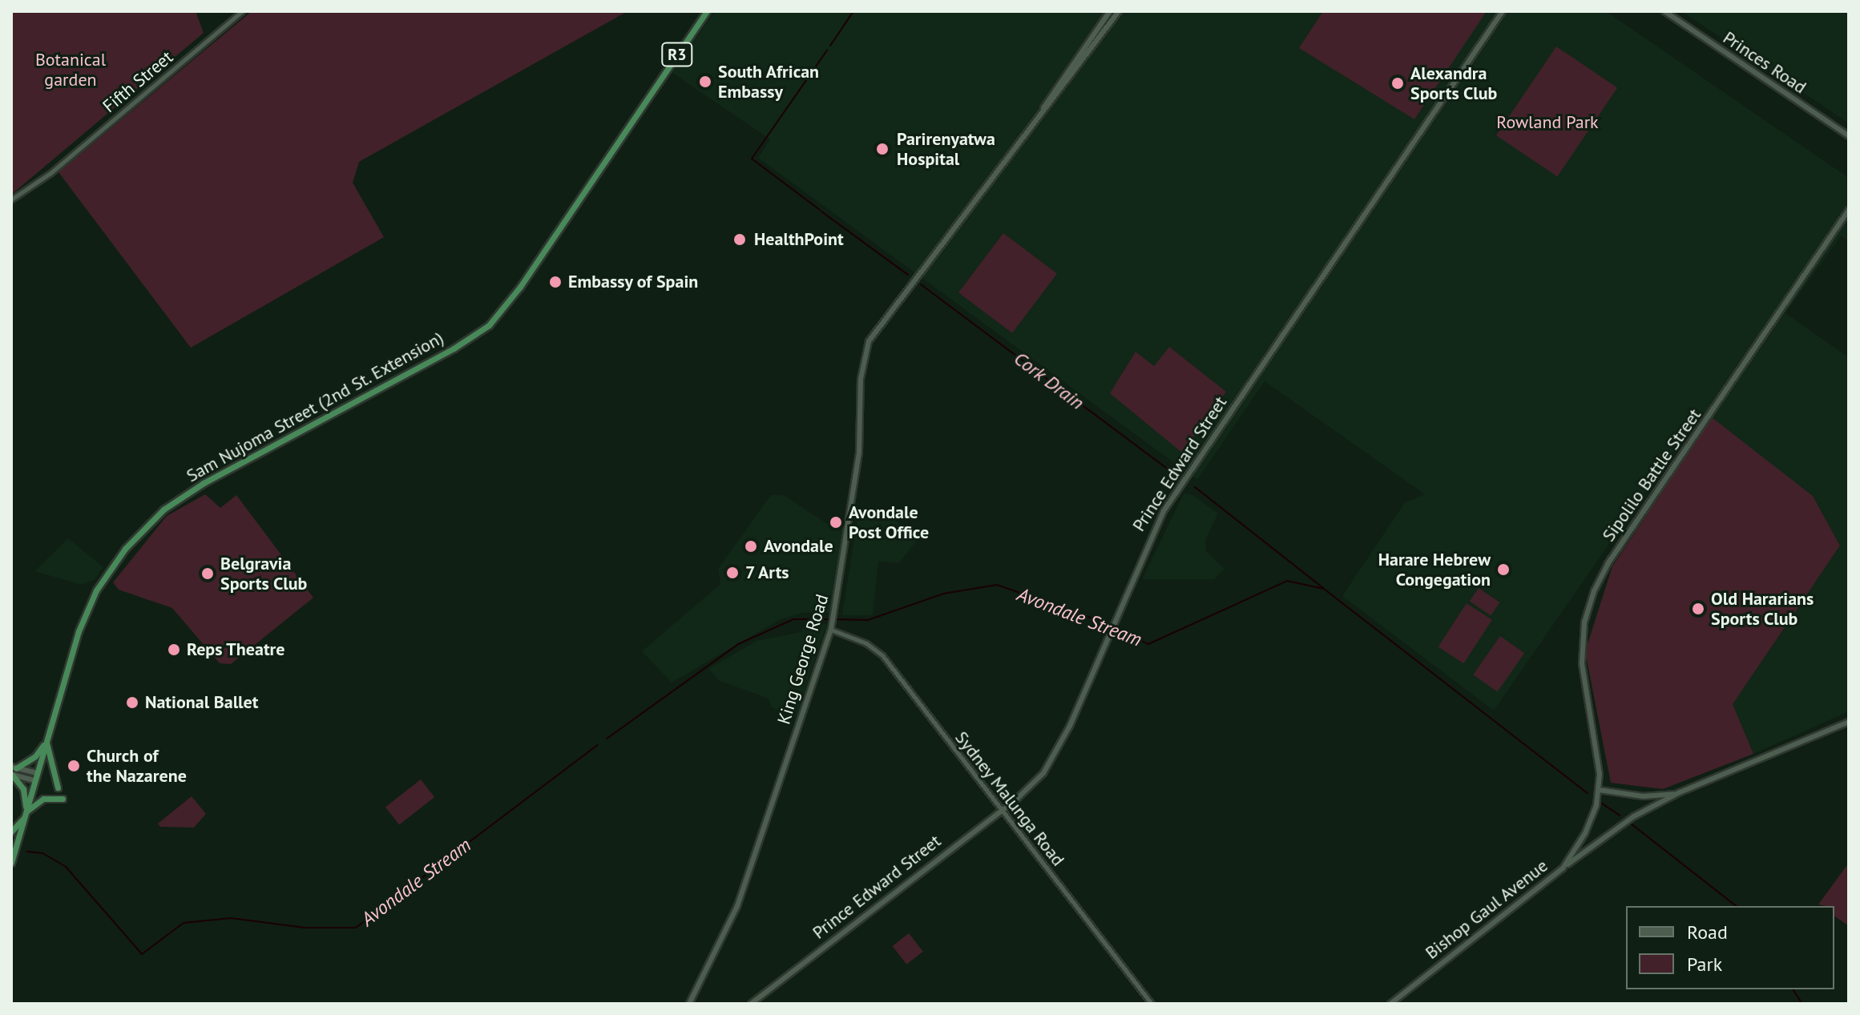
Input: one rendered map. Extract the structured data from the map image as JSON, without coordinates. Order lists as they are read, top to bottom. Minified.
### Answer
{"streets":{"highway":["R3","Sam Nujoma Street (2nd St. Extension)"],"main road":["Princes Road","Prince Edward Street","Sipolilo Battle Street","King George Road","Bishop Gaul Avenue"],"street":["Fifth Street","Sydney Malunga Road"]},"crossings":[["Prince Edward Street","Sydney Malunga Road"],["Sipolilo Battle Street","Bishop Gaul Avenue"],["King George Road","Sydney Malunga Road"]],"water":["Cork Drain","Avondale Stream"],"parks":["Botanical garden","Rowland Park"],"places":["South African Embassy","Alexandra Sports Club","Parirenyatwa Hospital","HealthPoint","Embassy of Spain","Avondale Post Office","Avondale","Harare Hebrew Congegation","7 Arts","Belgravia Sports Club","Old Hararians Sports Club","Reps Theatre","National Ballet","Church of the Nazarene"],"legend":["Road","Park"]}
